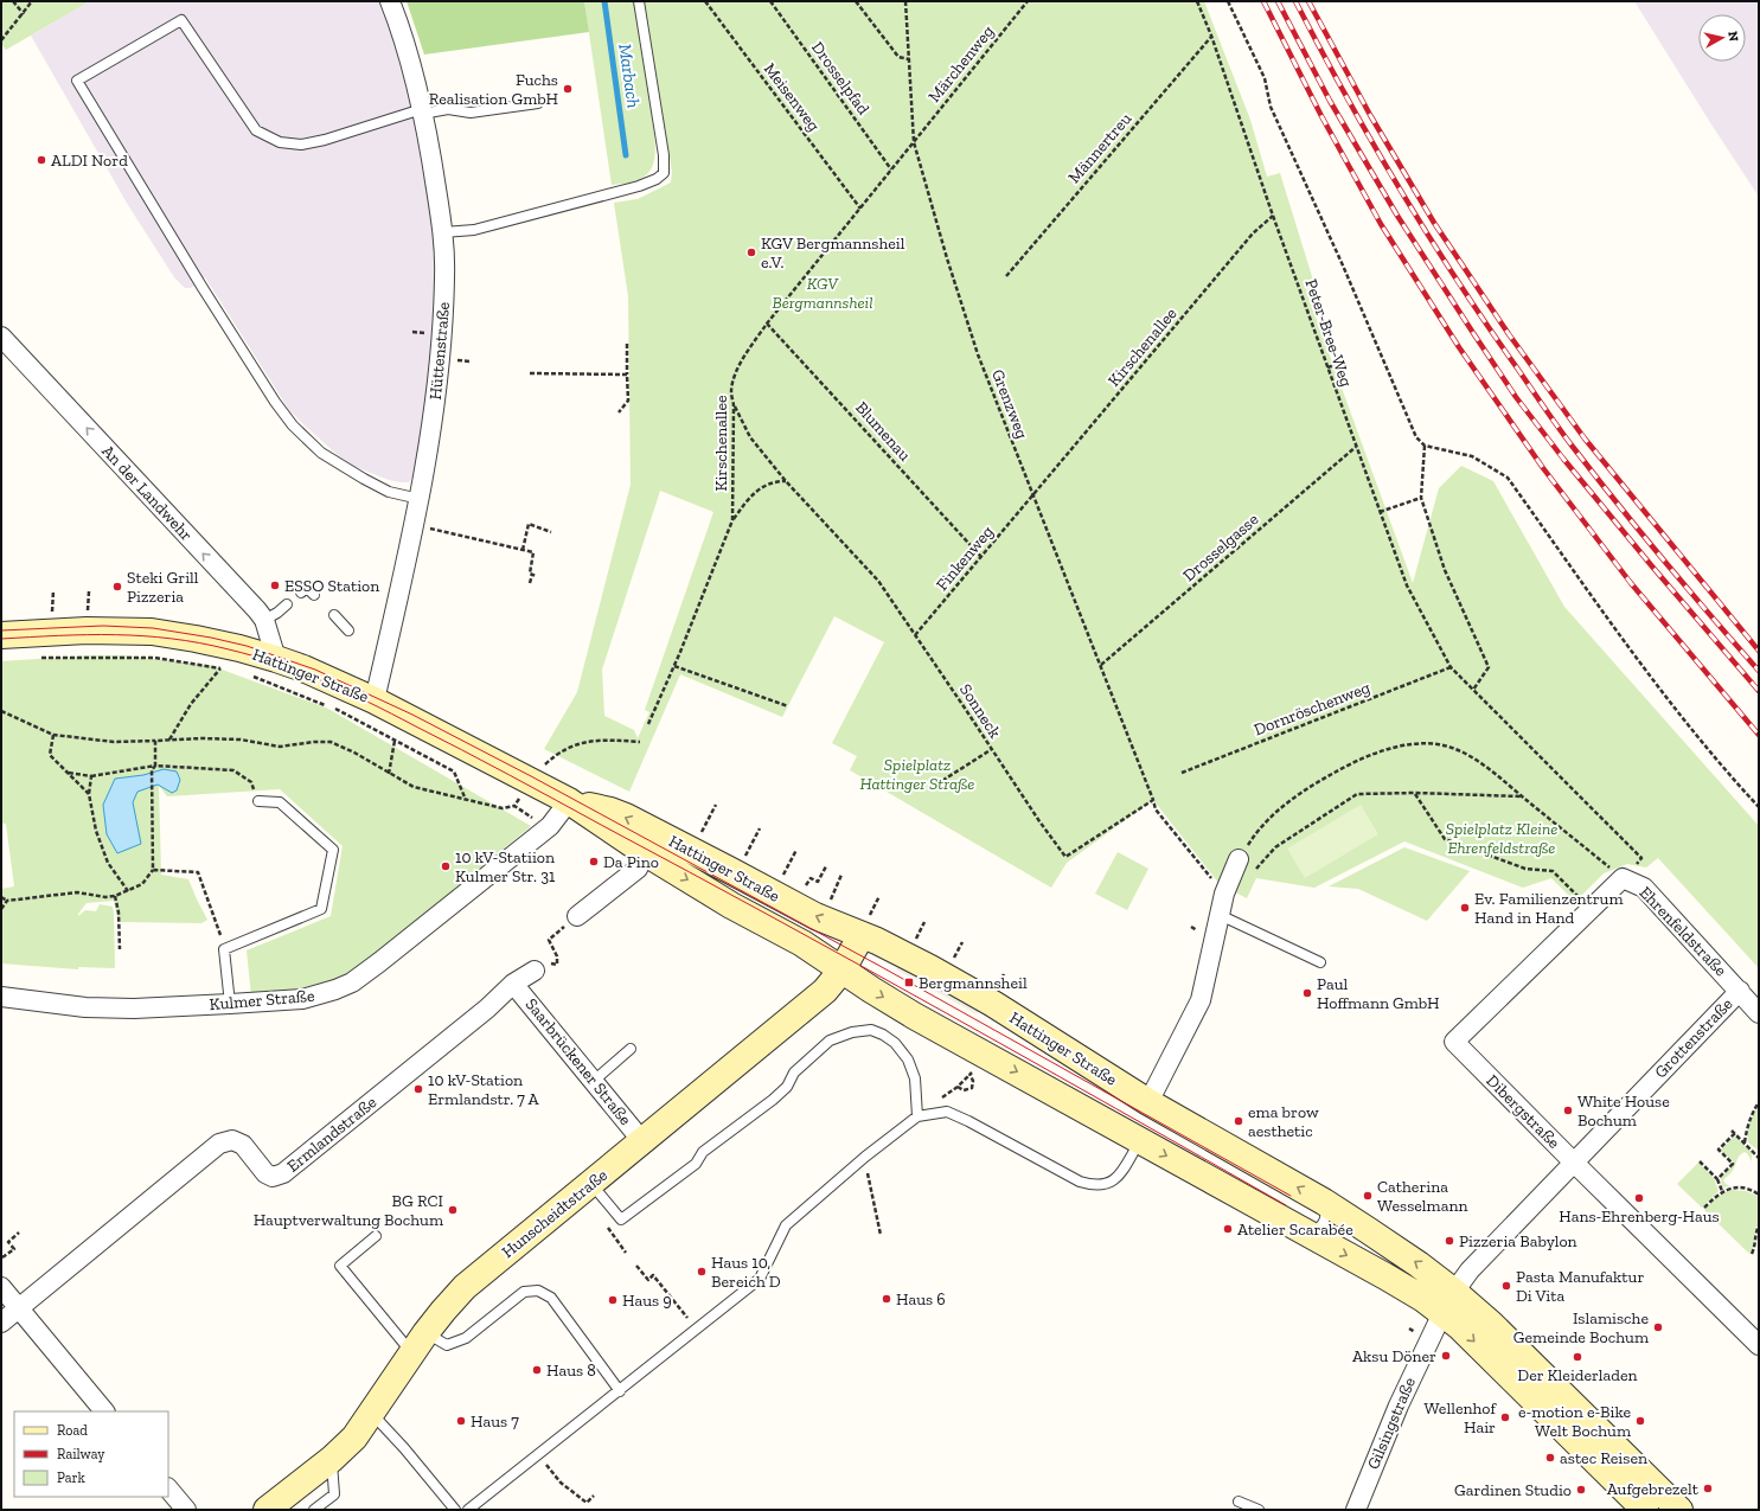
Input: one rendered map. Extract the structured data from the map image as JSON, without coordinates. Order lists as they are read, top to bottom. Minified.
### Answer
{"streets":{"main road":["Hattinger Straße","Hunscheidtstraße"],"street":["Hüttenstraße","An der Landwehr","Ehrenfeldstraße","Kulmer Straße","Grottenstraße","Saarbrückener Straße","Dibergstraße","Ermlandstraße","Gilsingstraße"],"path":["Märchenweg","Drosselpfad","Meisenweg","Männertreu","Peter-Bree-Weg","Kirschenallee","Grenzweg","Blumenau","Drosselgasse","Finkenweg","Dornröschenweg","Sonneck"]},"crossings":[["Märchenweg","Kirschenallee"],["Märchenweg","Grenzweg"],["Drosselpfad","Kirschenallee"],["Meisenweg","Kirschenallee"],["Männertreu","Peter-Bree-Weg"],["Peter-Bree-Weg","Kirschenallee"],["Peter-Bree-Weg","Drosselgasse"],["Peter-Bree-Weg","Dornröschenweg"],["Peter-Bree-Weg","Ehrenfeldstraße"],["Peter-Bree-Weg","Dibergstraße"],["Kirschenallee","Grenzweg"],["Kirschenallee","Blumenau"],["Kirschenallee","Finkenweg"],["Kirschenallee","Sonneck"],["Hüttenstraße","Hattinger Straße"],["Grenzweg","Drosselgasse"],["Grenzweg","Finkenweg"],["Grenzweg","Sonneck"],["Blumenau","Finkenweg"],["An der Landwehr","Hattinger Straße"],["Finkenweg","Sonneck"],["Hattinger Straße","Kulmer Straße"],["Hattinger Straße","Grottenstraße"],["Hattinger Straße","Hunscheidtstraße"],["Hattinger Straße","Gilsingstraße"],["Ehrenfeldstraße","Grottenstraße"],["Ehrenfeldstraße","Dibergstraße"],["Grottenstraße","Dibergstraße"],["Grottenstraße","Gilsingstraße"],["Saarbrückener Straße","Ermlandstraße"],["Saarbrückener Straße","Hunscheidtstraße"]],"one_way":["An der Landwehr"],"water":["Marbach"],"parks":["KGV Bergmannsheil","Spielplatz Hattinger Straße","Spielplatz Kleine Ehrenfeldstraße"],"places":{"other":["Fuchs Realisation GmbH","ALDI Nord","KGV Bergmannsheil e.V.","ESSO Station","Steki Grill Pizzeria","Da Pino","10 kV-Statiion Kulmer Str. 31","Ev. Familienzentrum Hand in Hand","Paul Hoffmann GmbH","10 kV-Station Ermlandstr. 7 A","White House Bochum","ema brow aesthetic","Catherina Wesselmann","Hans-Ehrenberg-Haus","BG RCI Hauptverwaltung Bochum","Atelier Scarabée","Pizzeria Babylon","Haus 10, Bereich D","Pasta Manufaktur Di Vita","Haus 6","Haus 9","Islamische Gemeinde Bochum","Aksu Döner","Der Kleiderladen","Haus 8","Wellenhof Hair","Haus 7","e-motion e-Bike Welt Bochum","astec Reisen","Aufgebrezelt","Gardinen Studio"],"transit":["Bergmannsheil"]},"legend":["Road","Railway","Park"],"north":"right"}
